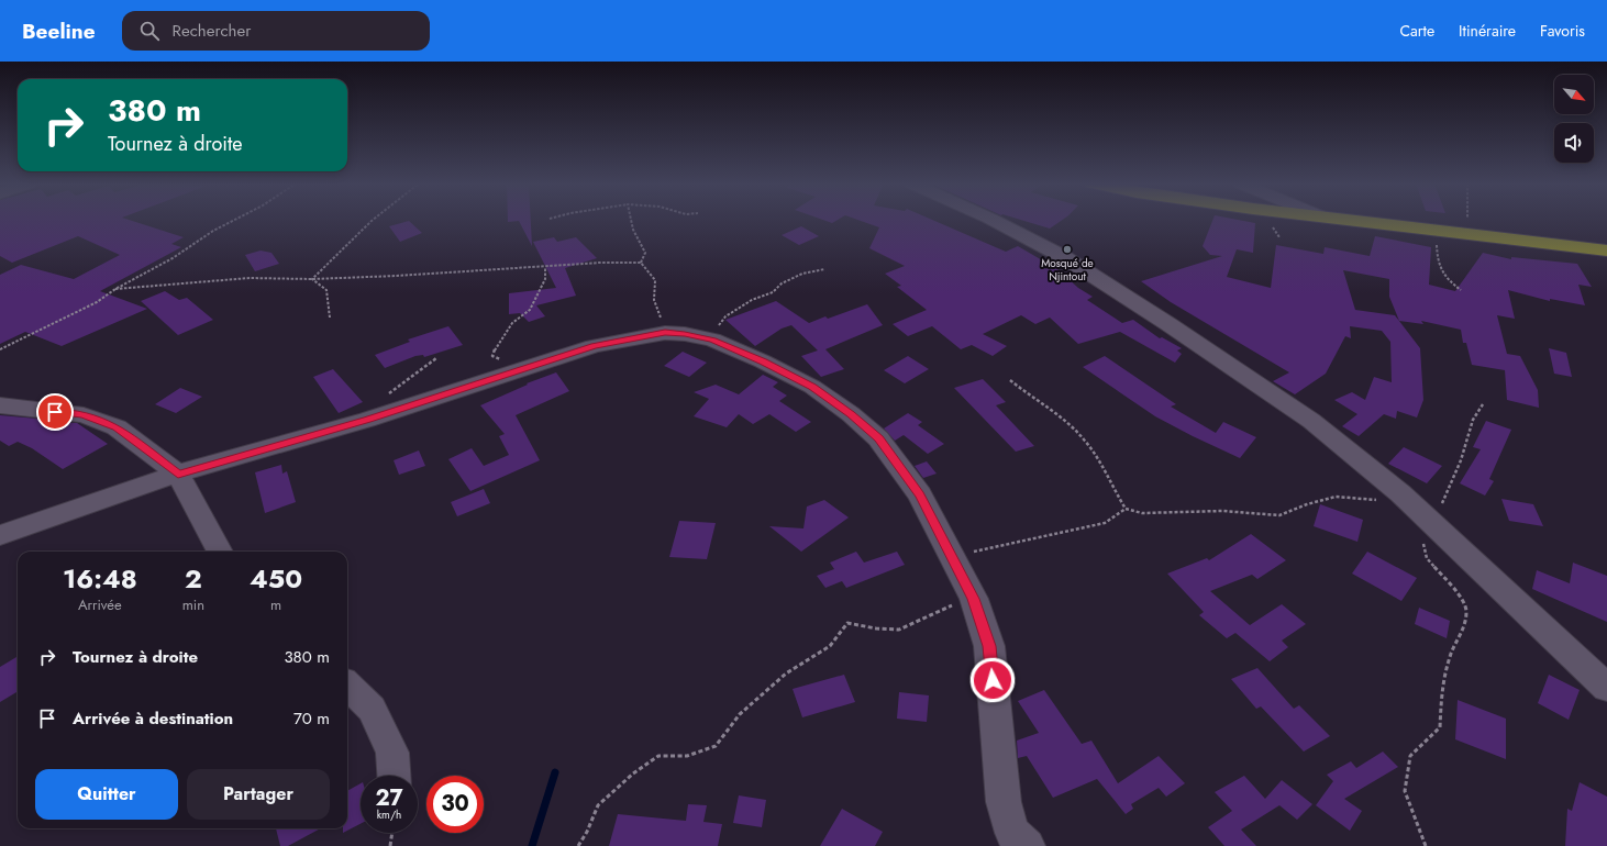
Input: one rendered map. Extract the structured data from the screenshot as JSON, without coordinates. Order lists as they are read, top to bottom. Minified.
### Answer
{"places":["Mosqué de Njintout"],"north":"bottom right","page":{"header":"Beeline","search":"Rechercher","nav":["Carte","Itinéraire","Favoris"],"turn":["380 m","Tournez à droite"],"eta":["16:48","Arrivée","2","min","450","m"],"list":[{"name":"Tournez à droite","value":"380 m"},{"name":"Arrivée à destination","value":"70 m"}],"buttons":["Quitter","Partager"],"speed":"27 km/h","limit":"30"}}
